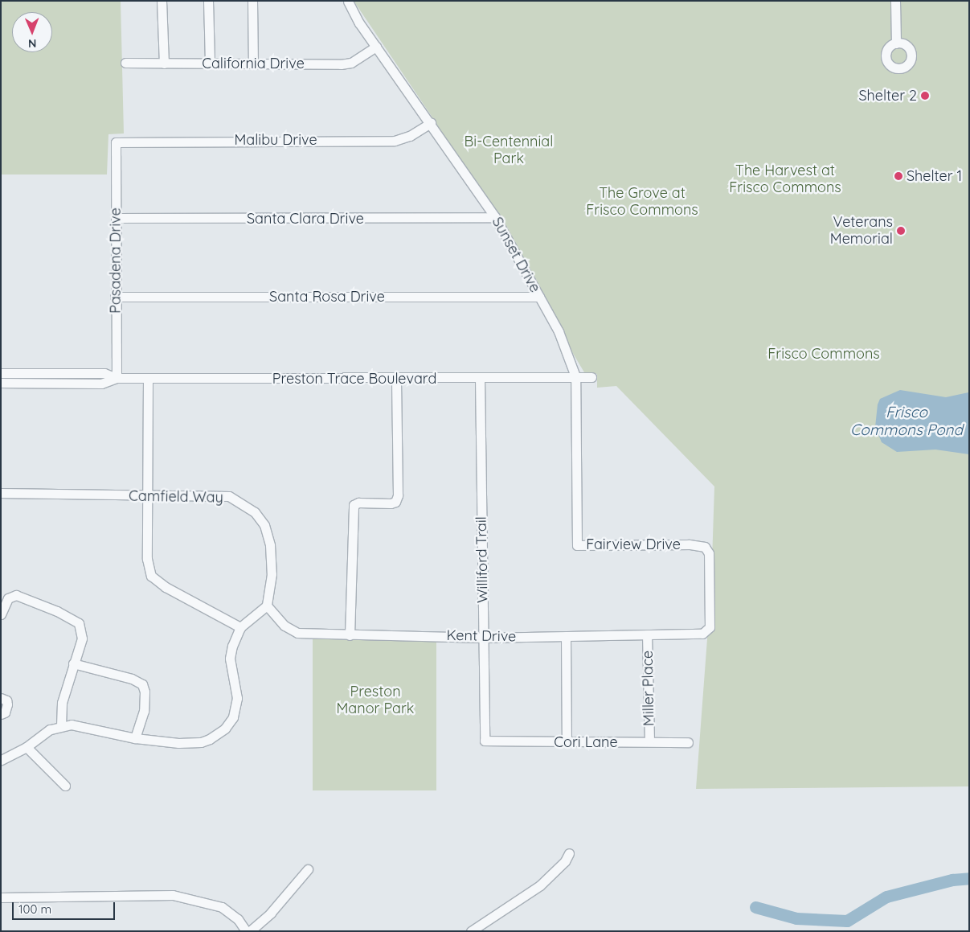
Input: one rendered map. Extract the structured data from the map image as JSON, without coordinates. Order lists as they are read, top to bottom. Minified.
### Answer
{"streets":{"street":["California Drive","Malibu Drive","Santa Clara Drive","Sunset Drive","Pasadena Drive","Santa Rosa Drive","Preston Trace Boulevard","Camfield Way","Fairview Drive","Williford Trail","Kent Drive","Miller Place","Cori Lane"]},"crossings":[["California Drive","Sunset Drive"],["Malibu Drive","Sunset Drive"],["Malibu Drive","Pasadena Drive"],["Santa Clara Drive","Sunset Drive"],["Santa Clara Drive","Pasadena Drive"],["Sunset Drive","Santa Rosa Drive"],["Sunset Drive","Preston Trace Boulevard"],["Sunset Drive","Fairview Drive"],["Pasadena Drive","Santa Rosa Drive"],["Pasadena Drive","Preston Trace Boulevard"],["Preston Trace Boulevard","Williford Trail"],["Camfield Way","Kent Drive"],["Fairview Drive","Kent Drive"],["Williford Trail","Kent Drive"],["Williford Trail","Cori Lane"],["Kent Drive","Miller Place"],["Miller Place","Cori Lane"]],"water":["Frisco Commons Pond"],"parks":["Bi-Centennial Park","The Harvest at Frisco Commons","The Grove at Frisco Commons","Frisco Commons","Preston Manor Park"],"places":["Shelter 2","Shelter 1","Veterans Memorial"],"scale_bar":"100 m","north":"bottom"}
